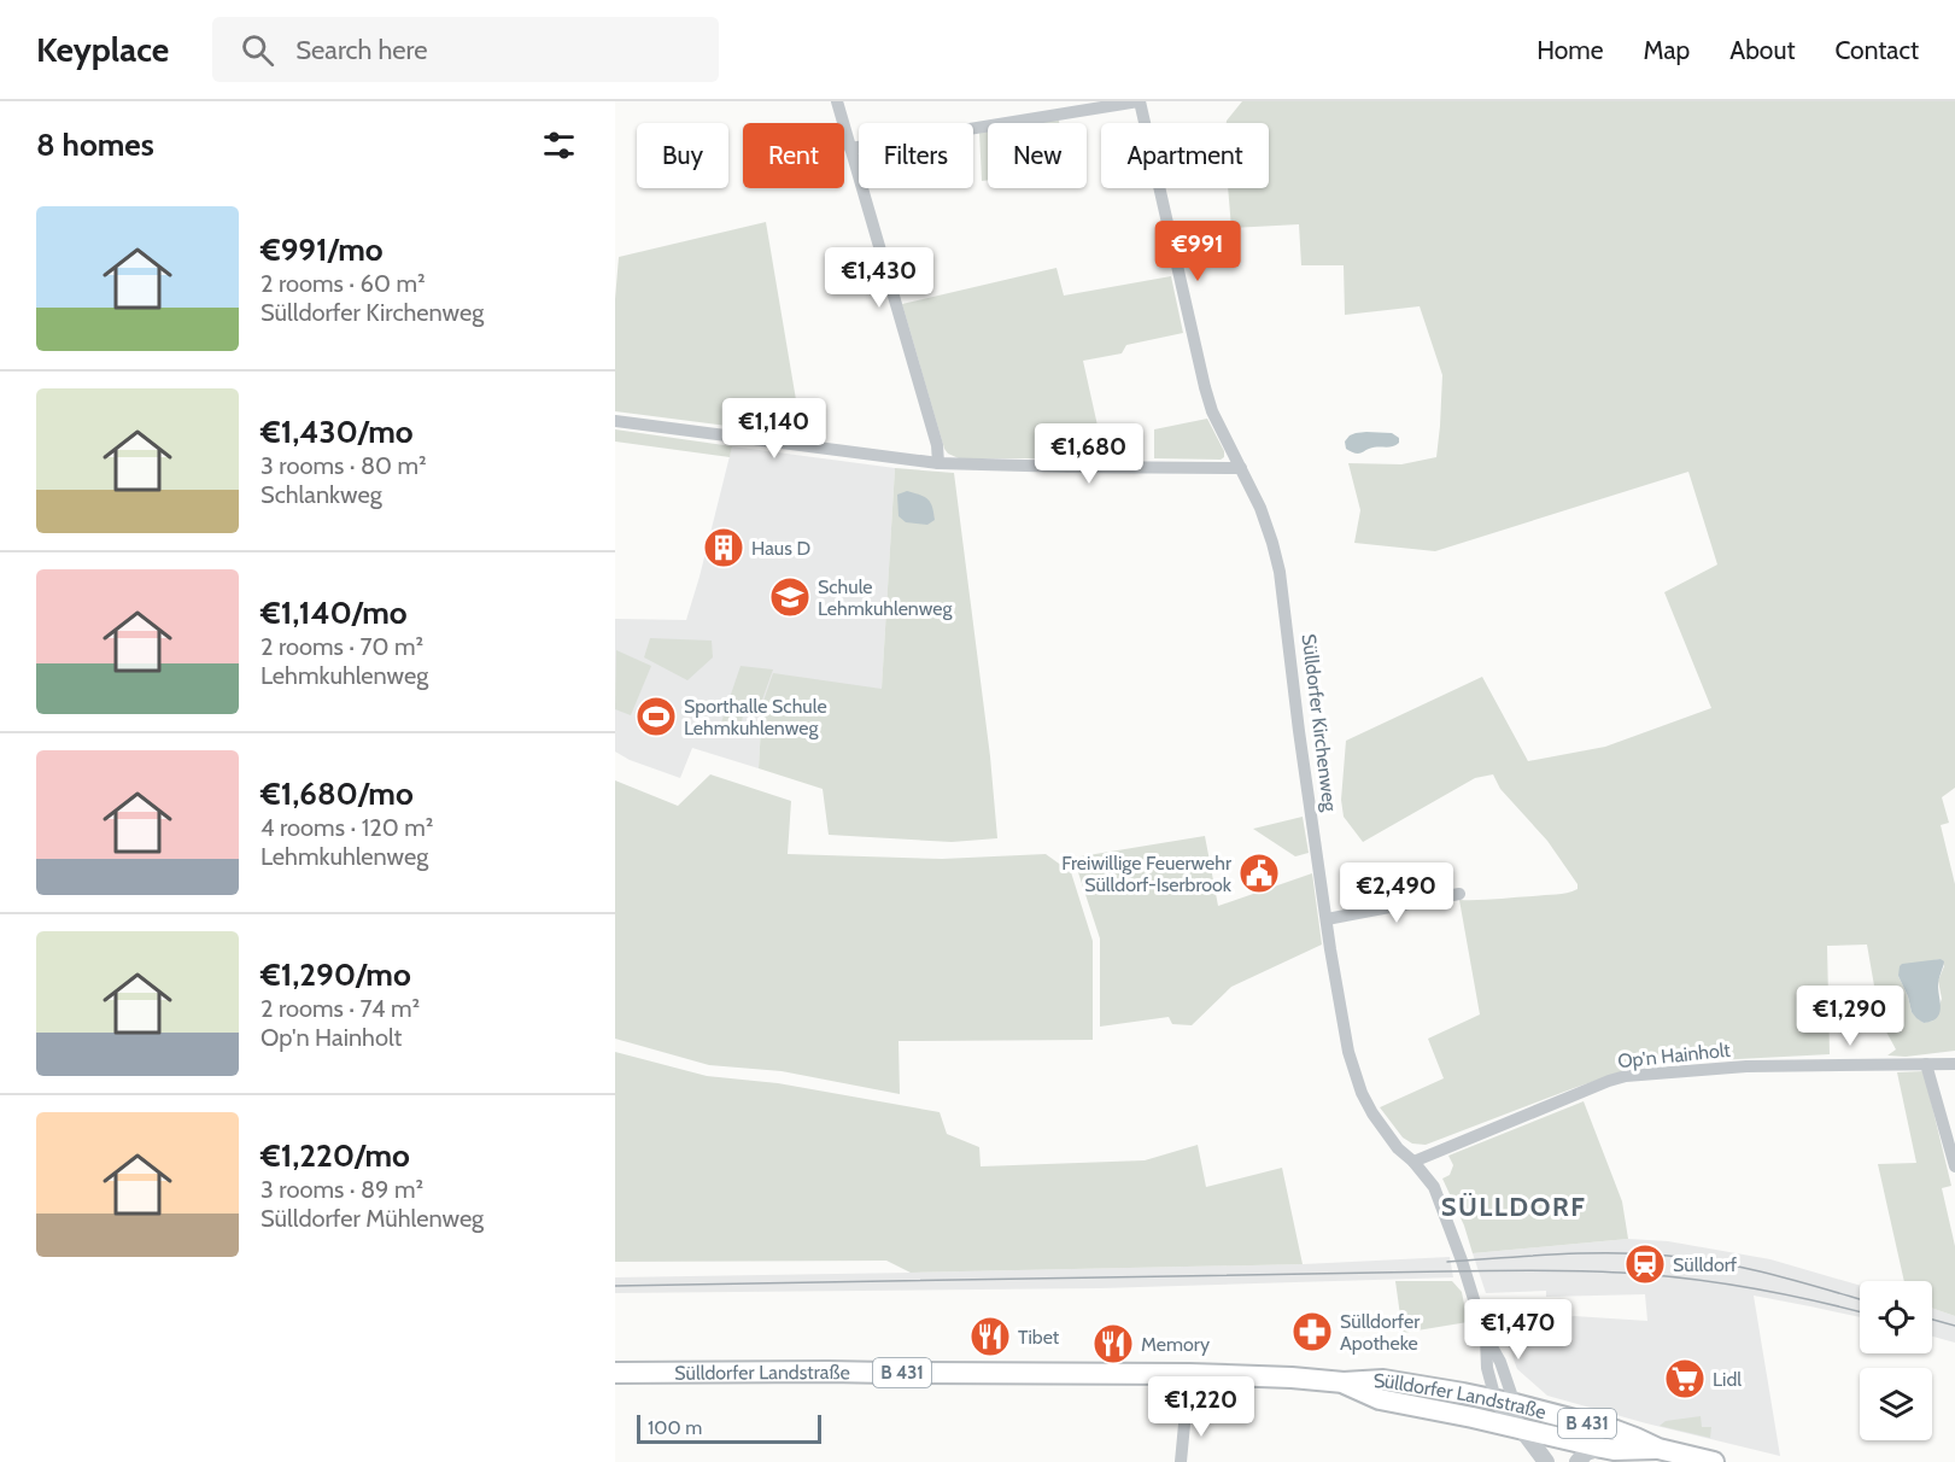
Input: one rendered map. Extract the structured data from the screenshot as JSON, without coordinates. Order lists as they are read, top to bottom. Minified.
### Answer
{"streets":{"main road":["Sülldorfer Landstraße","B 431"],"street":["Sülldorfer Kirchenweg","Op'n Hainholt"]},"crossings":[["Sülldorfer Kirchenweg","Op'n Hainholt"],["Sülldorfer Kirchenweg","Sülldorfer Landstraße"]],"districts":["SÜLLDORF"],"places":{"building":["Haus D"],"school or university":["Schule Lehmkuhlenweg"],"sports":["Sporthalle Schule Lehmkuhlenweg"],"public building":["Freiwillige Feuerwehr Sülldorf-Iserbrook"],"station":["Sülldorf"],"pharmacy":["Sülldorfer Apotheke"],"restaurant":["Tibet","Memory"],"supermarket":["Lidl"]},"scale_bar":"100 m","page":{"header":"Keyplace","search":"Search here","nav":["Home","Map","About","Contact"],"heading":"8 homes","chip":["Buy","Rent","Filters","New","Apartment"],"list":[{"name":"€991/mo","note":"2 rooms · 60 m² · Sülldorfer Kirchenweg"},{"name":"€1,430/mo","note":"3 rooms · 80 m² · Schlankweg"},{"name":"€1,140/mo","note":"2 rooms · 70 m² · Lehmkuhlenweg"},{"name":"€1,680/mo","note":"4 rooms · 120 m² · Lehmkuhlenweg"},{"name":"€1,290/mo","note":"2 rooms · 74 m² · Op'n Hainholt"},{"name":"€1,220/mo","note":"3 rooms · 89 m² · Sülldorfer Mühlenweg"}],"price":["€991","€1,430","€1,140","€1,680","€2,490","€1,290","€1,470","€1,220"],"scale":"100 m"}}
